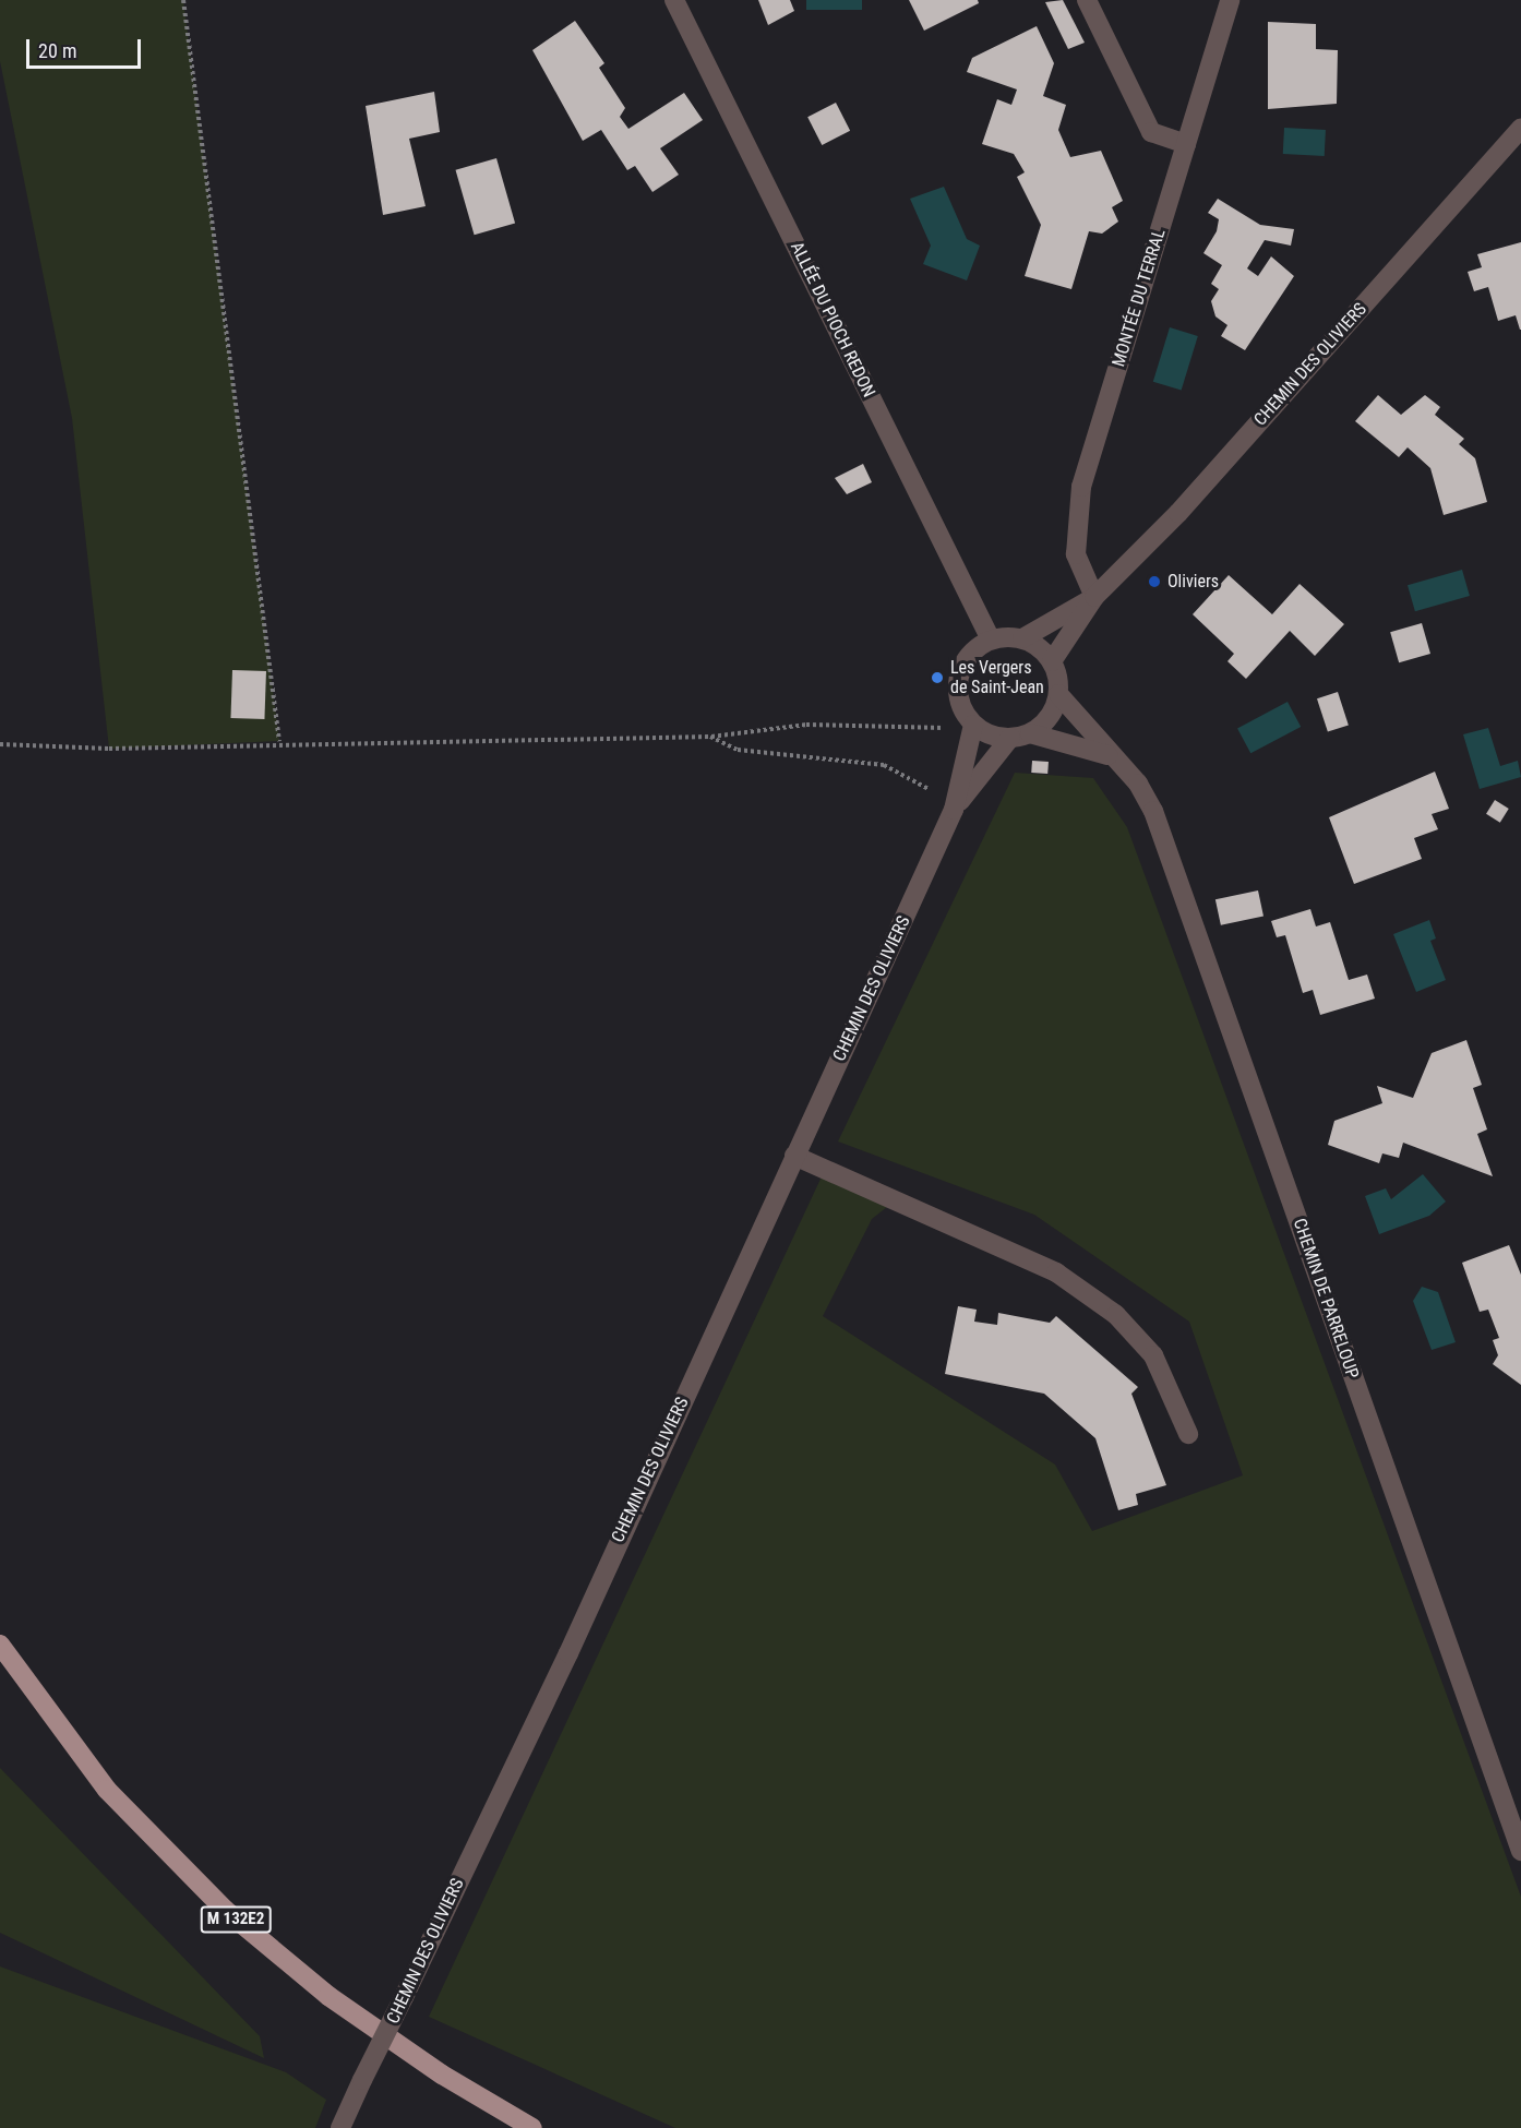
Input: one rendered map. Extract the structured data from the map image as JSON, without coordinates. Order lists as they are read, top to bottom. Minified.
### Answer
{"streets":{"main road":["M 132E2"],"street":["MONTÉE DU TERRAL","ALLÉE DU PIOCH REDON","CHEMIN DES OLIVIERS","CHEMIN DE PARRELOUP"]},"crossings":[["MONTÉE DU TERRAL","CHEMIN DES OLIVIERS"],["ALLÉE DU PIOCH REDON","CHEMIN DES OLIVIERS"],["ALLÉE DU PIOCH REDON","CHEMIN DE PARRELOUP"],["CHEMIN DES OLIVIERS","CHEMIN DE PARRELOUP"]],"places":["Oliviers","Les Vergers de Saint-Jean"],"scale_bar":"20 m"}
